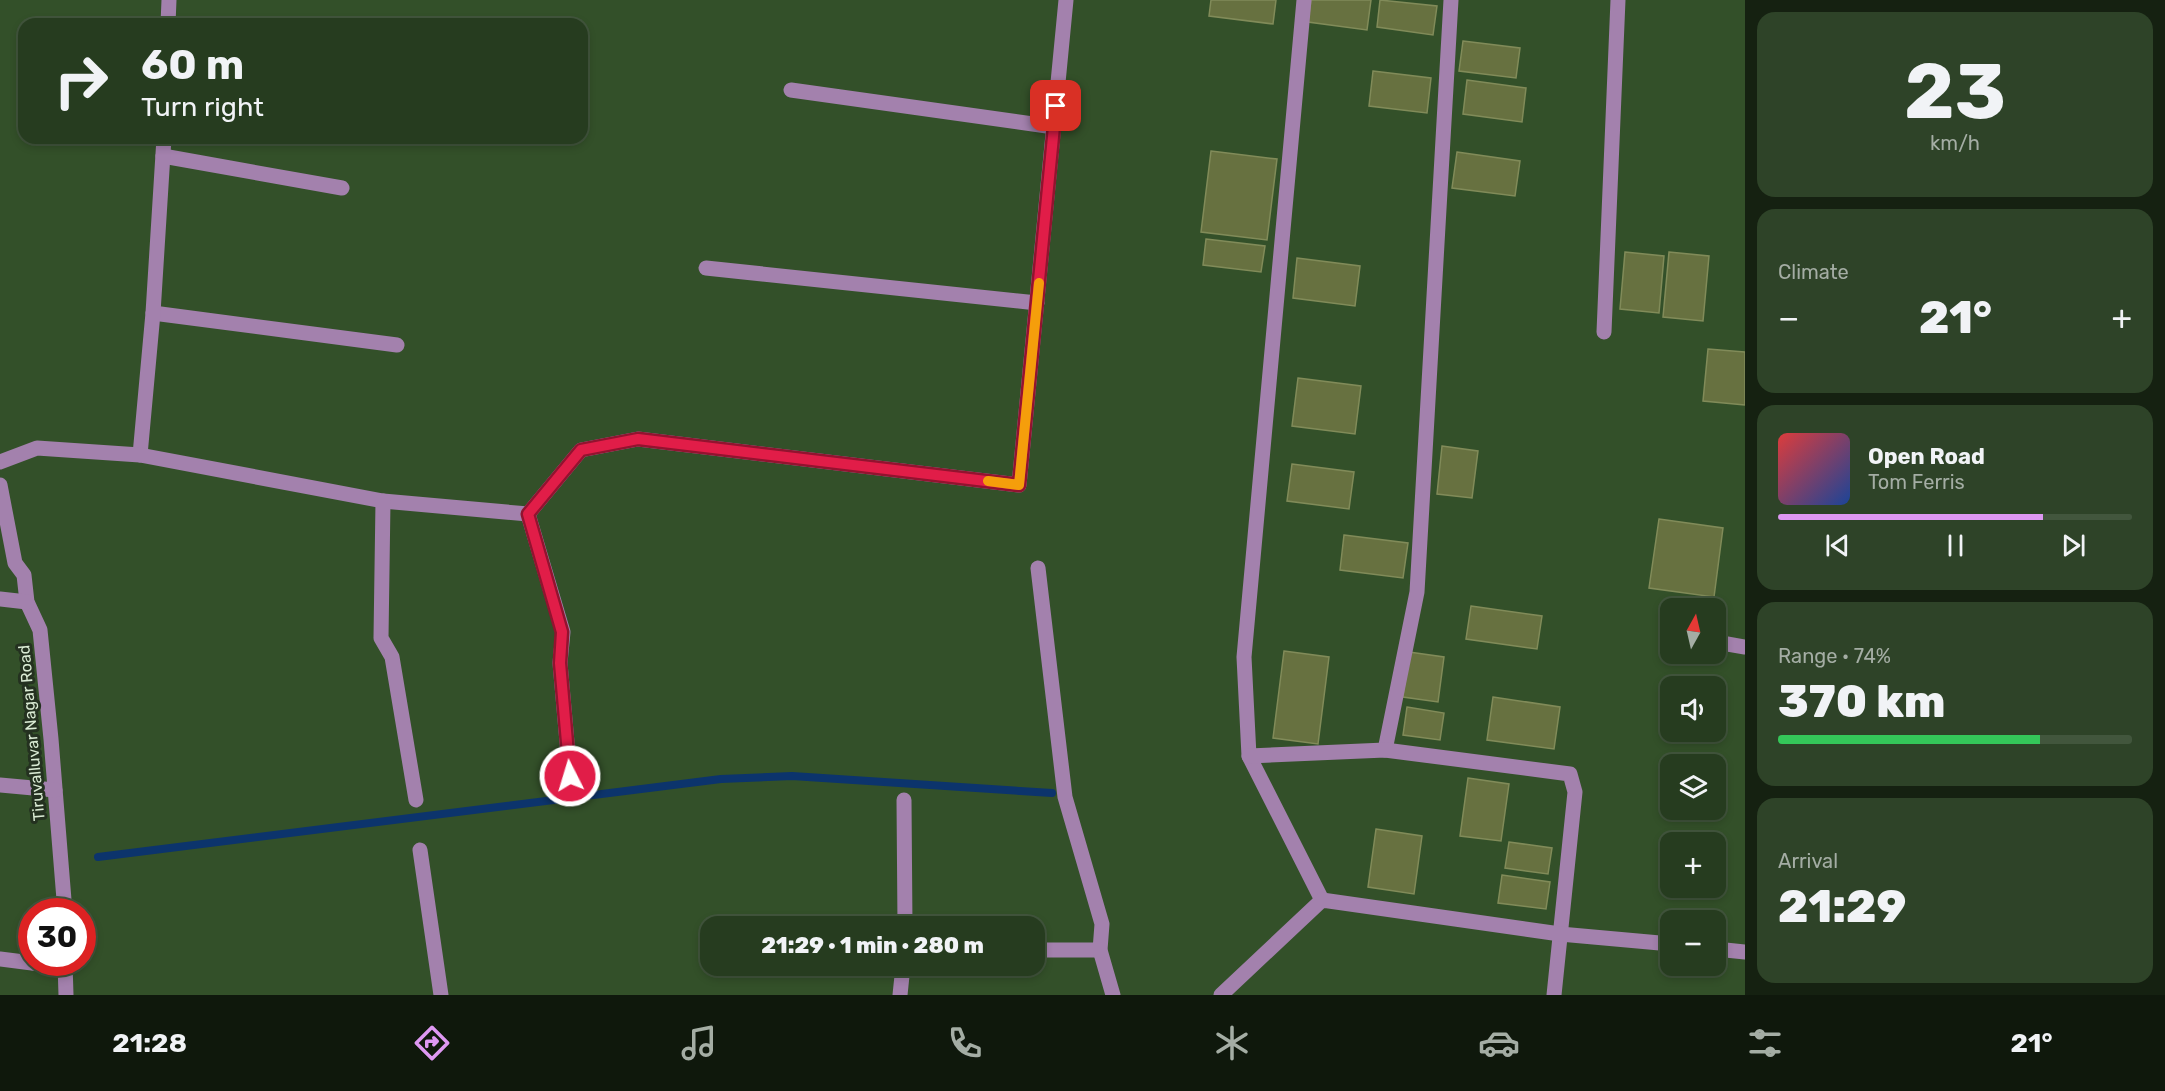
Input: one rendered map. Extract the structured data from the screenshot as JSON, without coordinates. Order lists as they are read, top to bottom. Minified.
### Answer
{"streets":{"street":["Tiruvalluvar Nagar Road"]},"north":"top","page":{"tile":[["23","km/h"],"Climate",["Range · 74%","370 km"],["Arrival","21:29"]],"turn":["60 m","Turn right"],"heat":["−","21°","+"],"song":["Open Road","Tom Ferris"],"map_buttons":["+","−"],"limit":"30","trip":"21:29 · 1 min · 280 m","tabs":["21:28","21°"]}}
